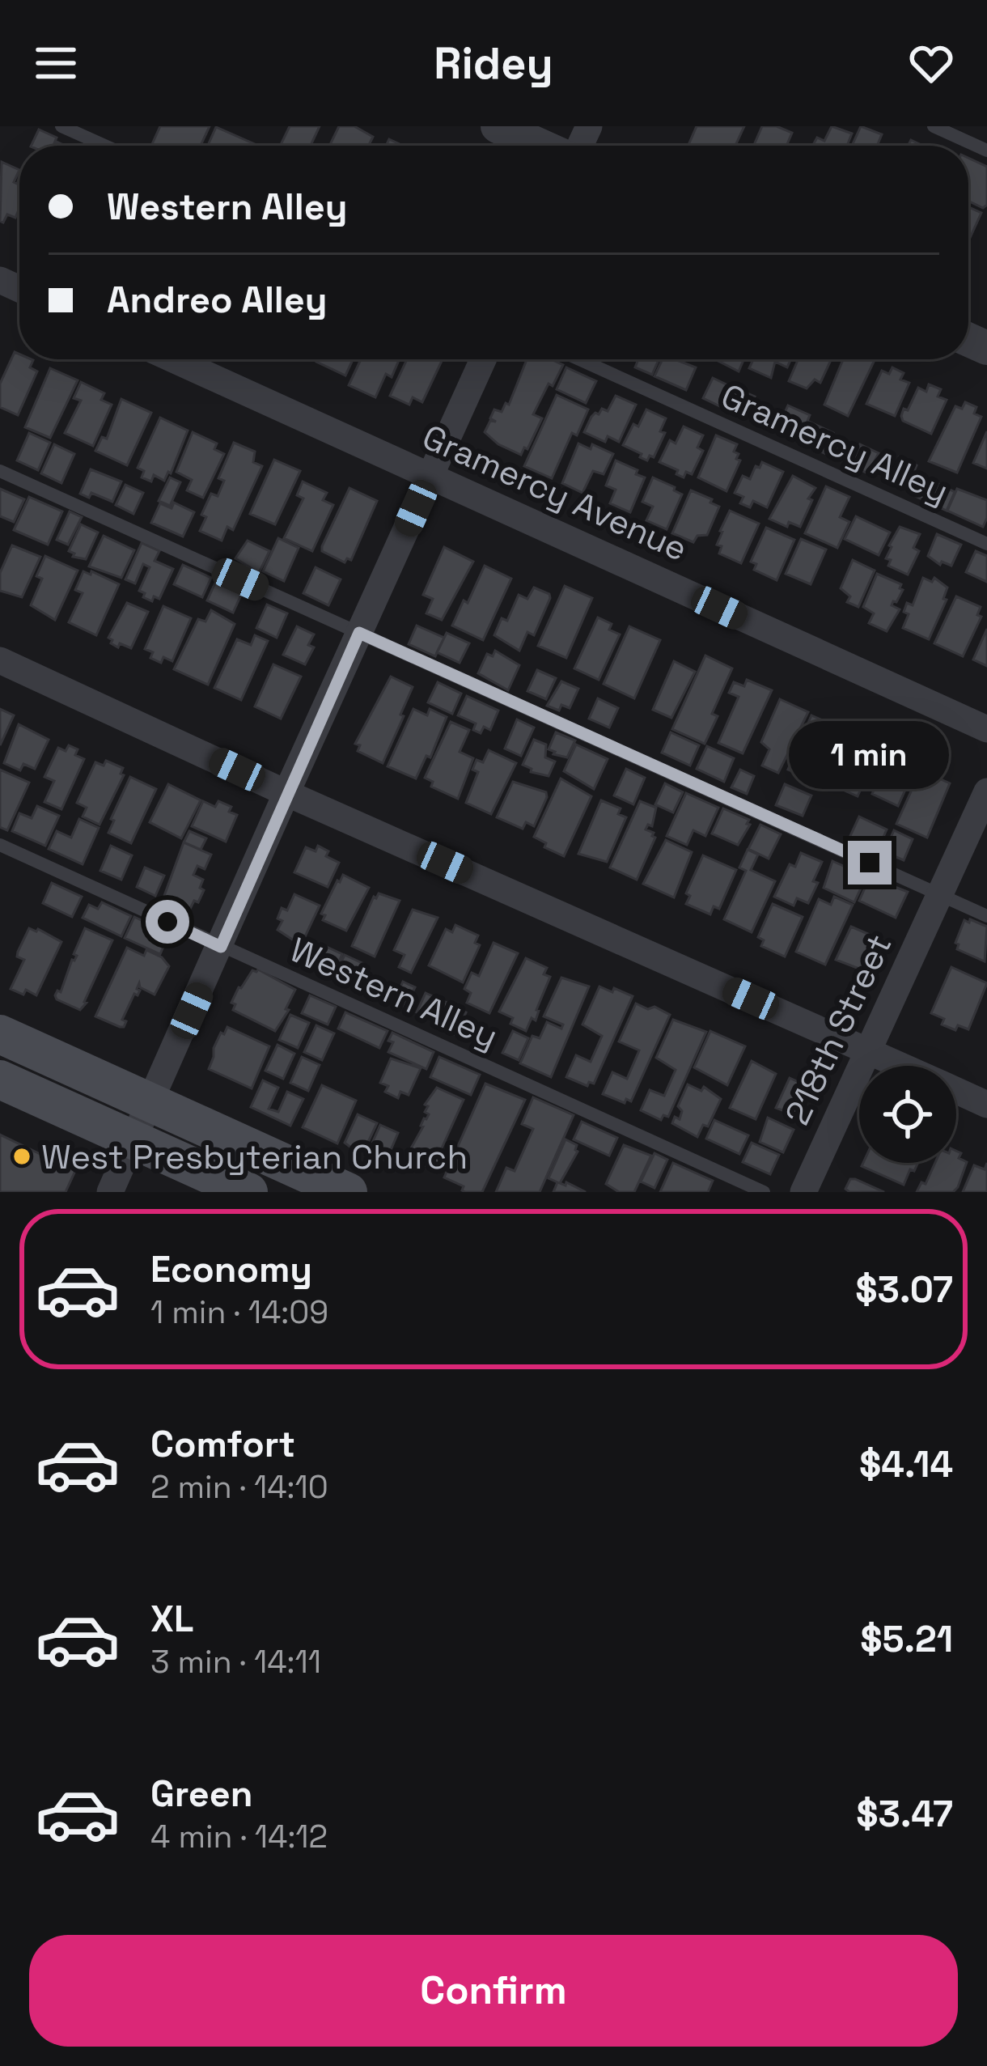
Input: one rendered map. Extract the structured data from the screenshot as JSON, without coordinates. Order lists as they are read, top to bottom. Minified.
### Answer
{"streets":{"street":["Gramercy Avenue","218th Street"],"lane":["Gramercy Alley","Western Alley"]},"places":["West Presbyterian Church"],"page":{"header":"Ridey","banner":["Western Alley","Andreo Alley"],"bubble":"1 min","list":[{"name":"Economy","note":"1 min · 14:09","value":"$3.07"},{"name":"Comfort","note":"2 min · 14:10","value":"$4.14"},{"name":"XL","note":"3 min · 14:11","value":"$5.21"},{"name":"Green","note":"4 min · 14:12","value":"$3.47"}],"buttons":"Confirm"}}
